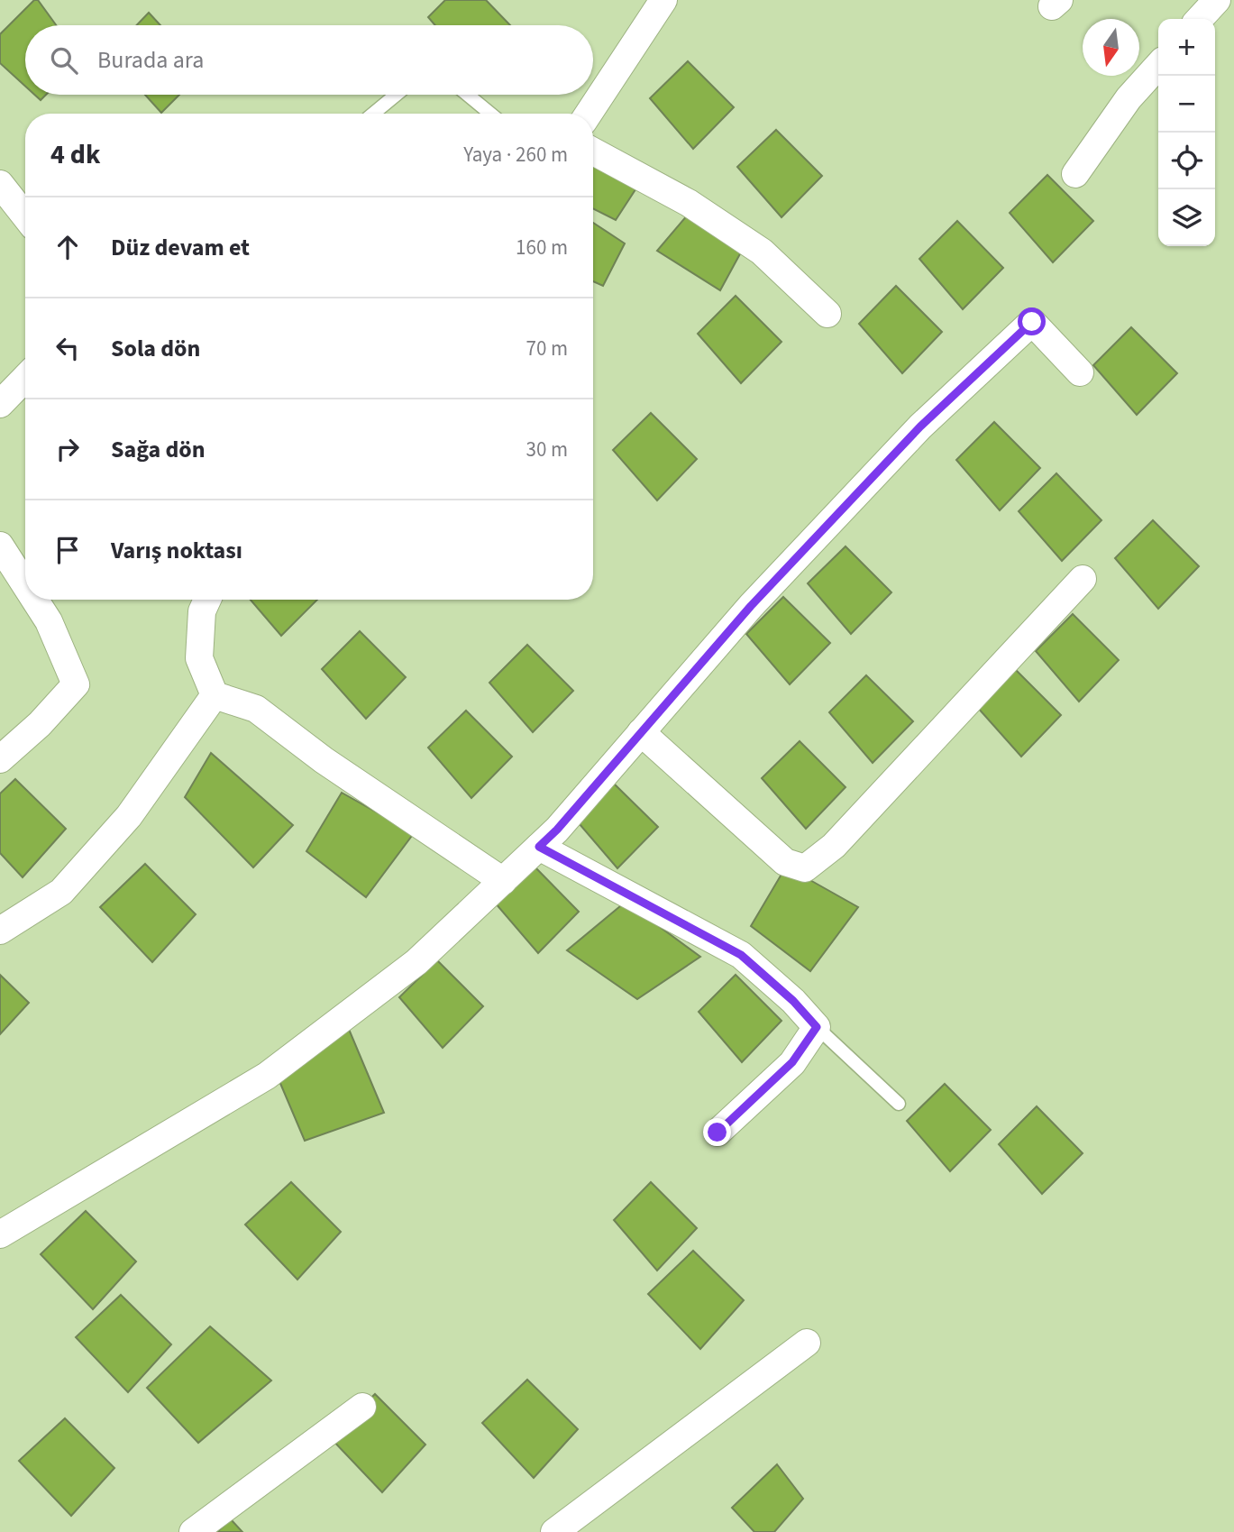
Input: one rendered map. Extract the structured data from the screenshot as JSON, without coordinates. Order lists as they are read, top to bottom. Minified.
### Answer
{"north":"bottom","page":{"map_buttons":["+","−"],"search":"Burada ara","heading":["4 dk","Yaya · 260 m"],"list":[["Düz devam et","160 m"],["Sola dön","70 m"],["Sağa dön","30 m"],"Varış noktası"]}}
